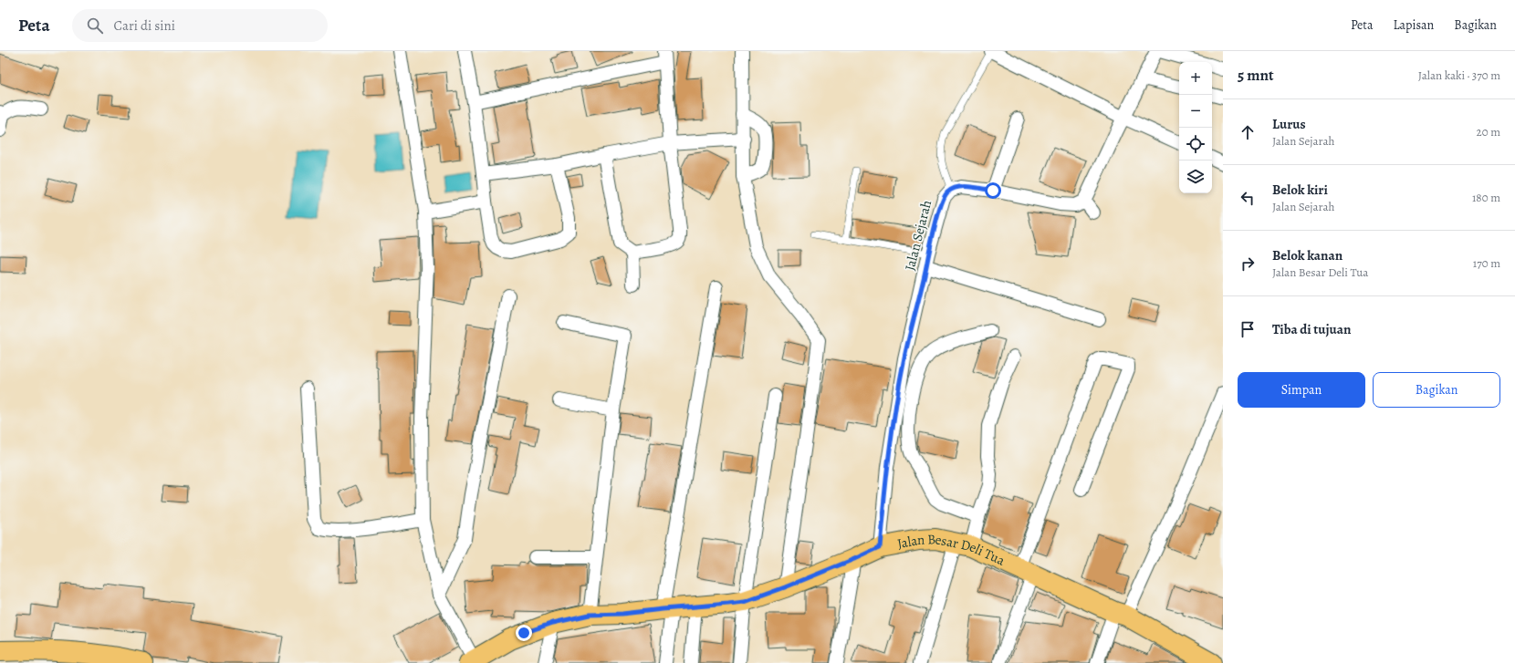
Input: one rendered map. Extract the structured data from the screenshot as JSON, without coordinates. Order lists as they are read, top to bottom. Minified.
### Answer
{"streets":{"main road":["Jalan Besar Deli Tua"],"street":["Jalan Sejarah"]},"crossings":[["Jalan Sejarah","Jalan Besar Deli Tua"]],"page":{"header":"Peta","search":"Cari di sini","nav":["Peta","Lapisan","Bagikan"],"heading":["5 mnt","Jalan kaki · 370 m"],"map_buttons":["+","−"],"list":[["Lurus","Jalan Sejarah","20 m"],["Belok kiri","Jalan Sejarah","180 m"],["Belok kanan","Jalan Besar Deli Tua","170 m"],"Tiba di tujuan"],"buttons":["Simpan","Bagikan"]}}
